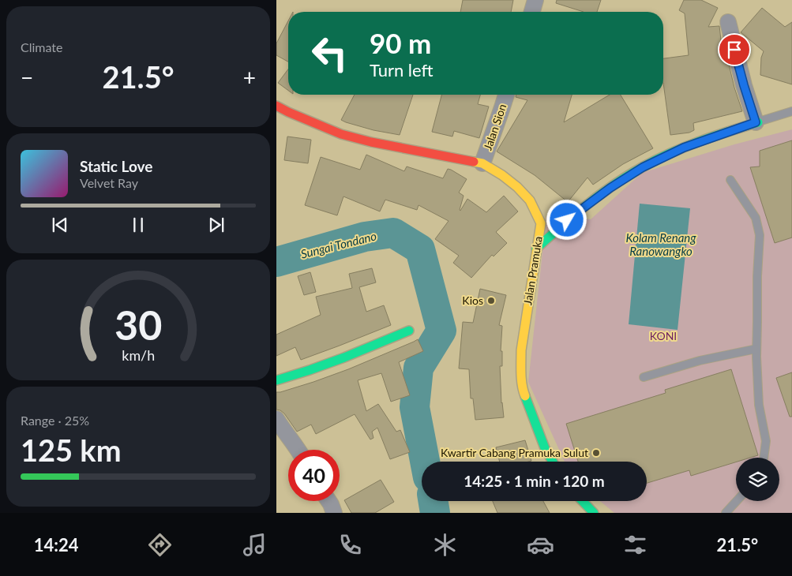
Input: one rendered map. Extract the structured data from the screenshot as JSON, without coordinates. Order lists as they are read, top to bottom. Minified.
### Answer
{"streets":{"street":["Jalan Sion","Jalan Pramuka"]},"crossings":[["Jalan Sion","Jalan Pramuka"]],"water":["Kolam Renang Ranowangko","Sungai Tondano"],"parks":["KONI"],"places":["Kios","Kwartir Cabang Pramuka Sulut"],"page":{"tile":["Climate",["Range · 25%","125 km"]],"turn":["90 m","Turn left"],"heat":["−","21.5°","+"],"song":["Static Love","Velvet Ray"],"limit":"40","trip":"14:25 · 1 min · 120 m","tabs":["14:24","21.5°"],"gauge":["30","km/h"]}}
